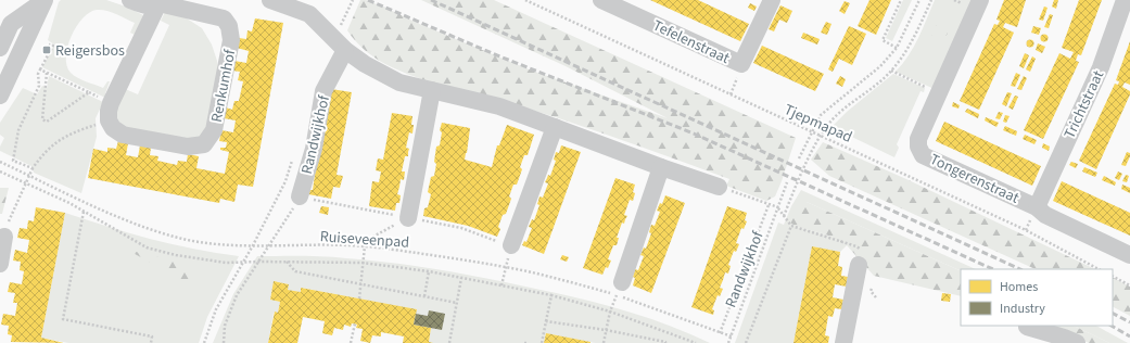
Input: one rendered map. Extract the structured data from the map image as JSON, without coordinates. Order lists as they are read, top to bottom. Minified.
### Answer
{"streets":{"street":["Tefelenstraat","Renkumhof","Trichtstraat","Randwijkhof","Tongerenstraat"],"path":["Tjepmapad","Ruiseveenpad"]},"crossings":[["Trichtstraat","Tongerenstraat"],["Randwijkhof","Ruiseveenpad"]],"places":{"transit":["Reigersbos"]},"legend":["Homes","Industry"]}
